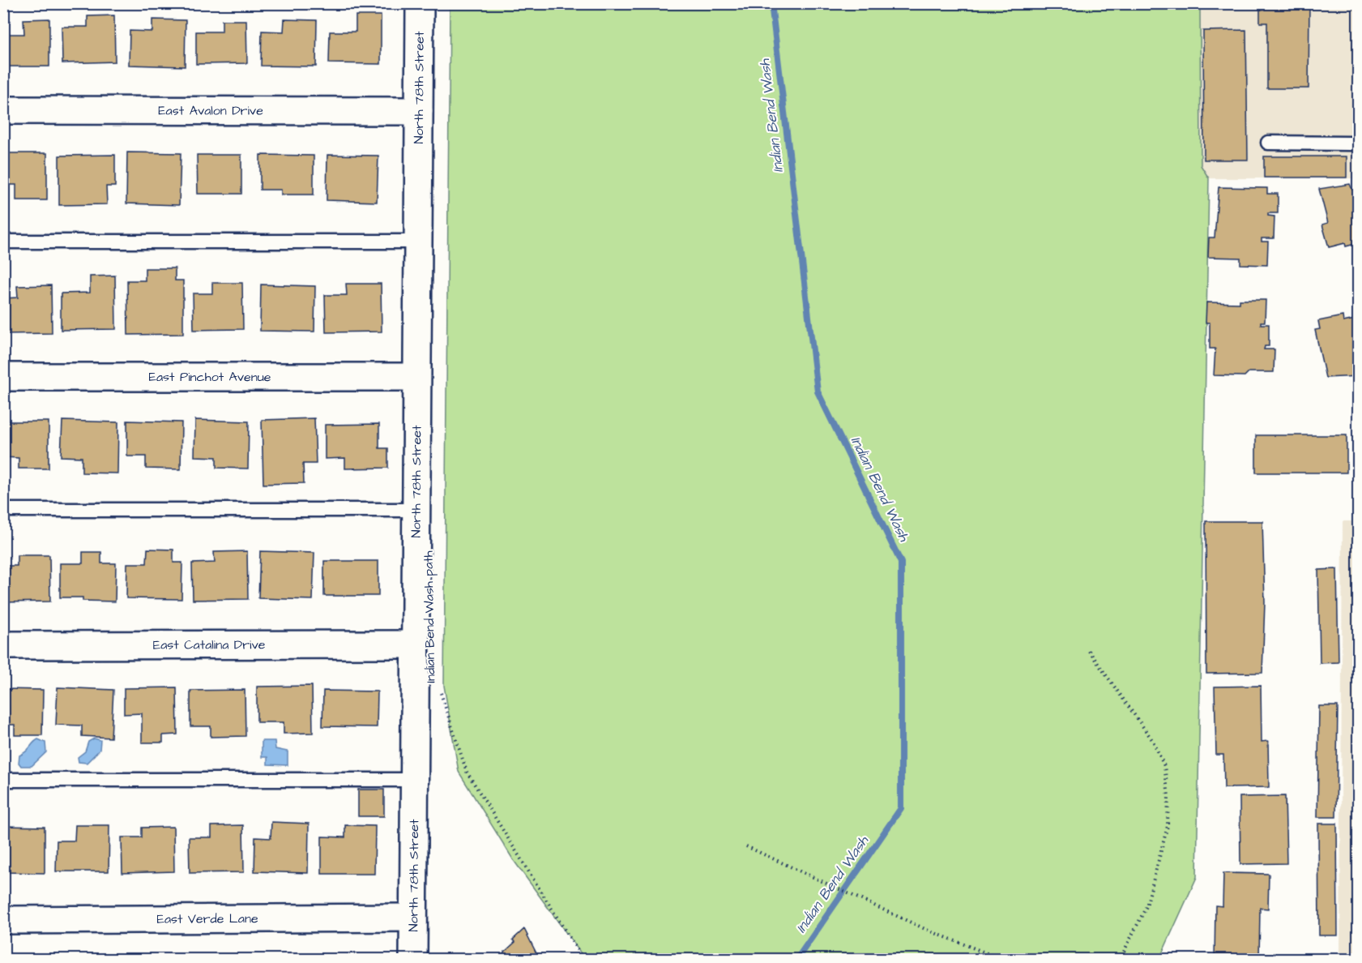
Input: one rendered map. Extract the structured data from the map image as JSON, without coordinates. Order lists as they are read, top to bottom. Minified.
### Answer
{"streets":{"street":["North 78th Street","East Avalon Drive","East Pinchot Avenue","East Catalina Drive","East Verde Lane"],"path":["Indian Bend Wash path"]},"crossings":[["North 78th Street","East Avalon Drive"],["North 78th Street","East Pinchot Avenue"],["North 78th Street","East Catalina Drive"],["North 78th Street","East Verde Lane"]],"water":["Indian Bend Wash"]}
